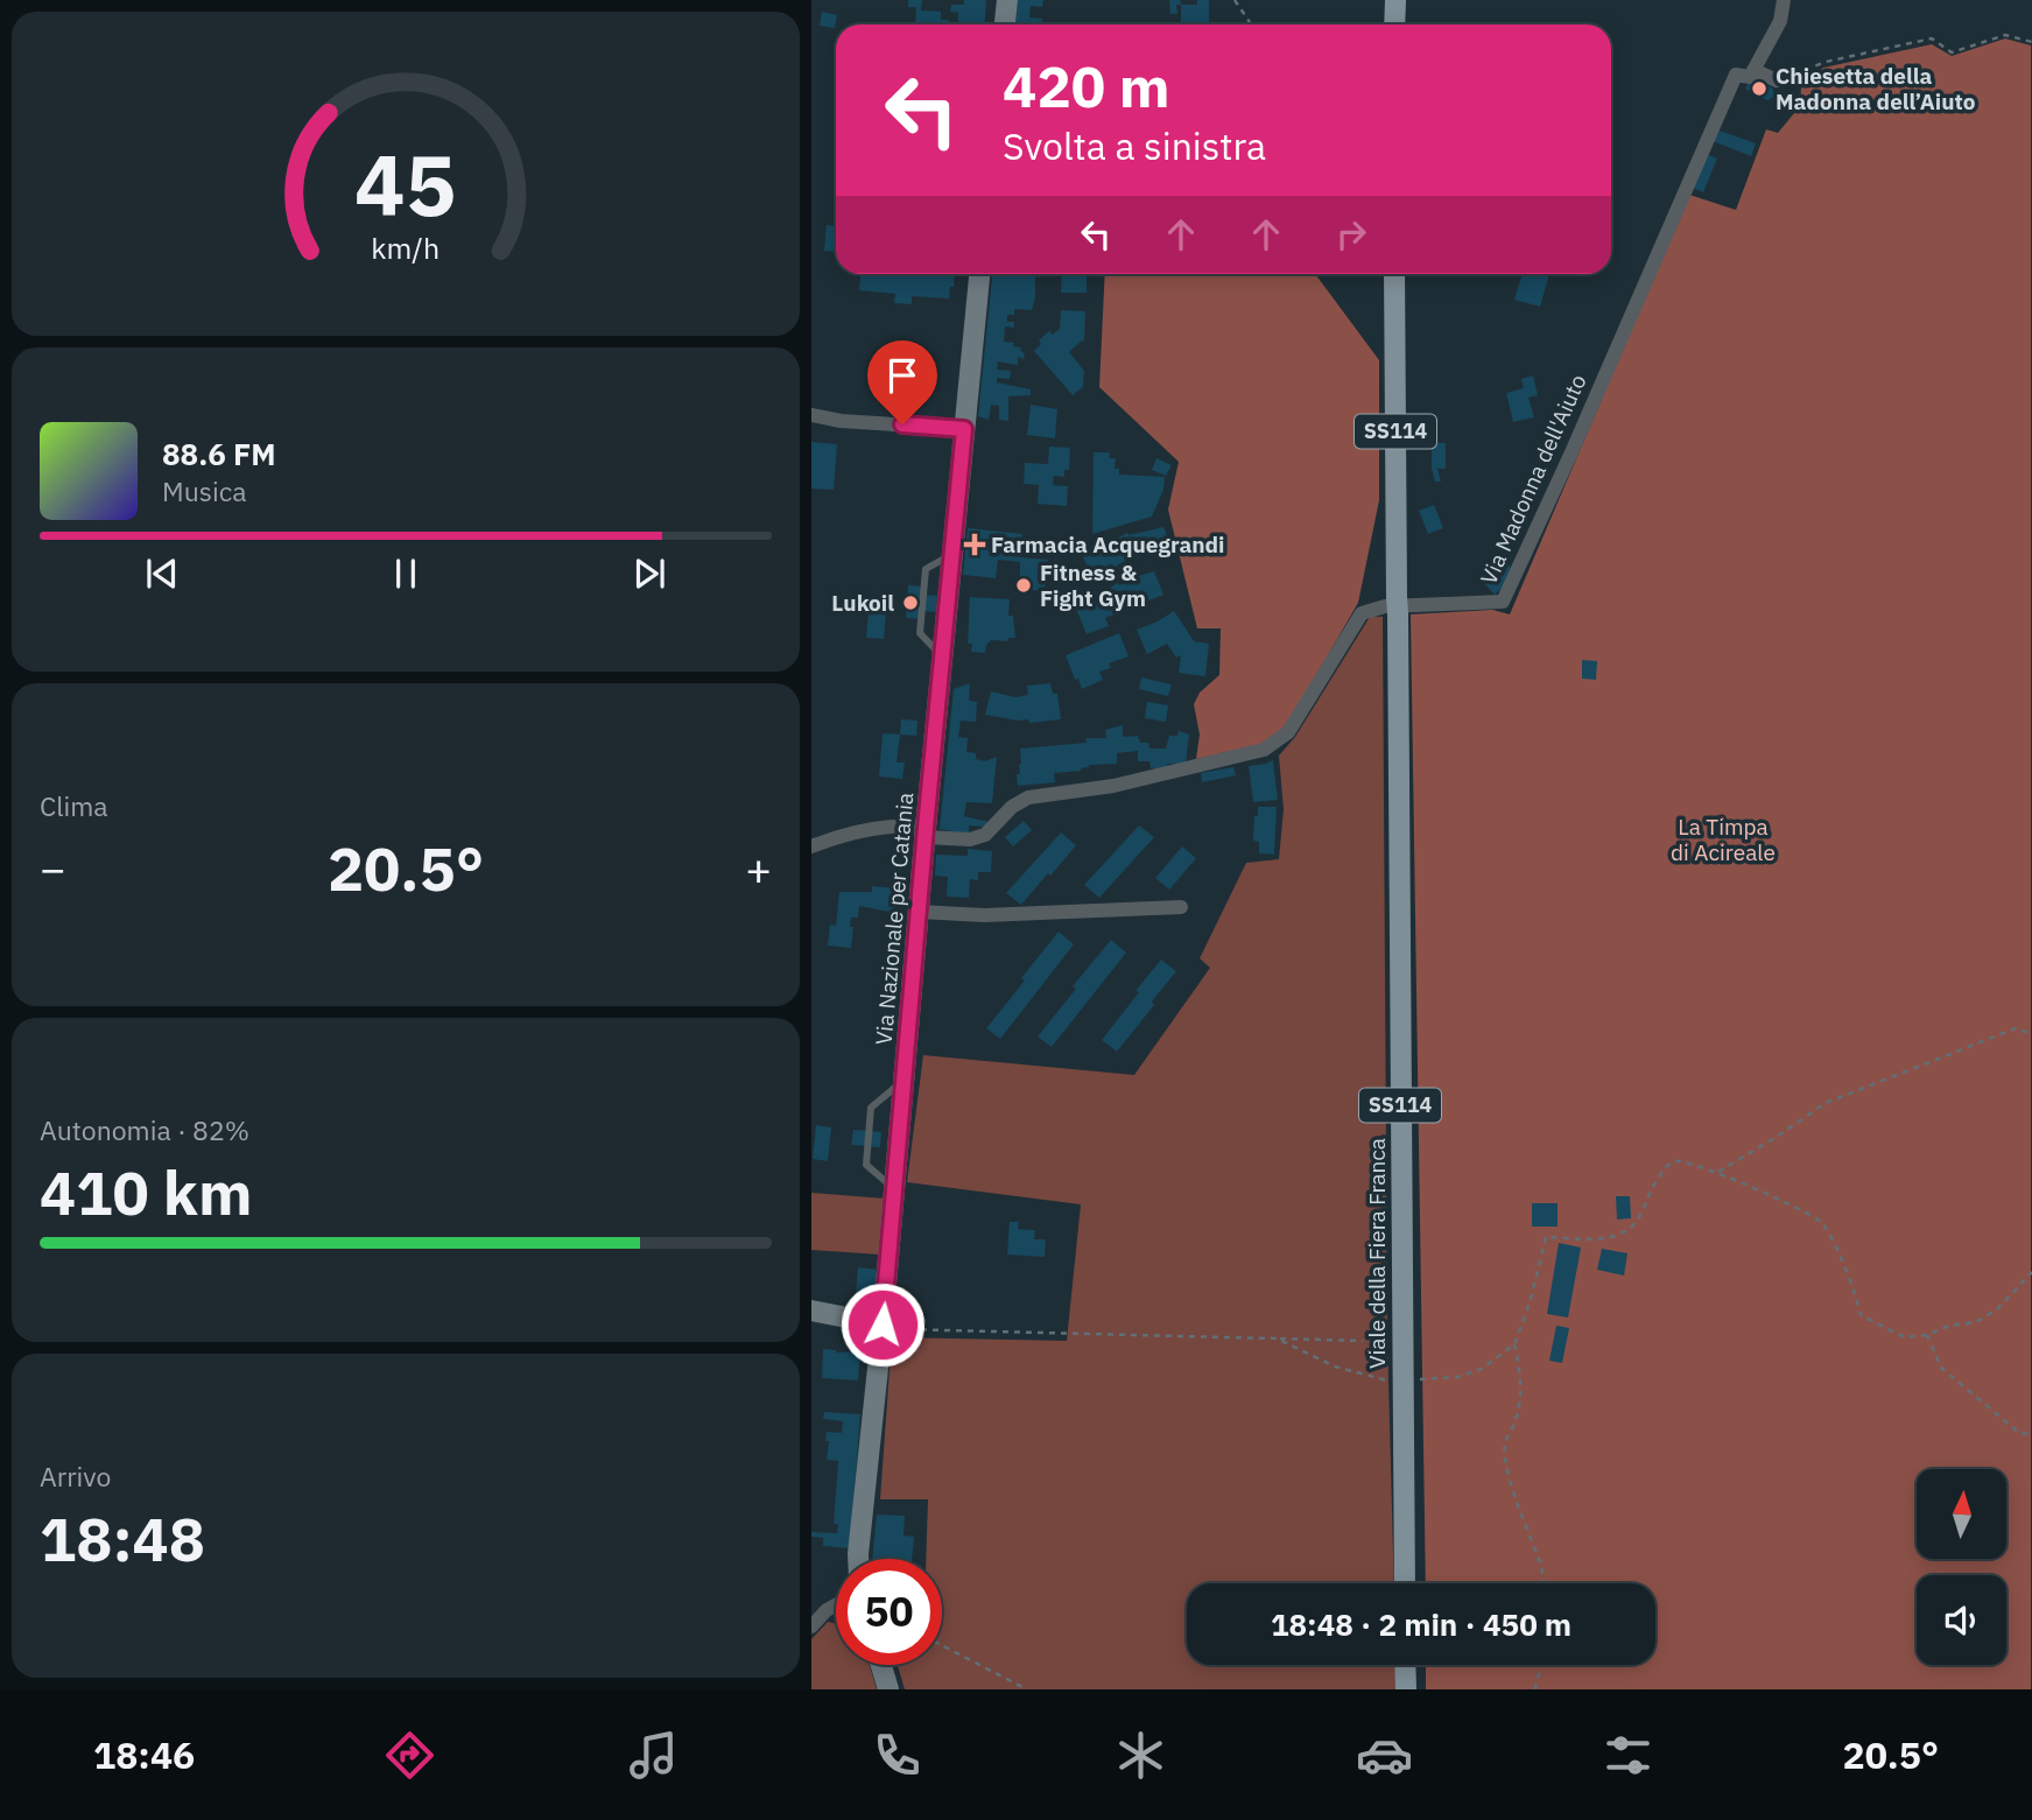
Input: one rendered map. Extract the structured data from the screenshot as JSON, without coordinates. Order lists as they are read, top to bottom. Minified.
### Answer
{"streets":{"main road":["SS114","Via Nazionale per Catania","Viale della Fiera Franca"],"street":["Via Madonna dell'Aiuto"]},"crossings":[["Via Madonna dell'Aiuto","Via Nazionale per Catania"]],"parks":["La Timpa di Acireale"],"places":{"other":["Chiesetta della Madonna dell’Aiuto","Fitness & Fight Gym","Lukoil"],"health":["Farmacia Acquegrandi"]},"north":"top","page":{"turn":["420 m","Svolta a sinistra"],"song":["88.6 FM","Musica"],"tile":["Clima",["Autonomia · 82%","410 km"],["Arrivo","18:48"]],"heat":["−","20.5°","+"],"limit":"50","trip":"18:48 · 2 min · 450 m","tabs":["18:46","20.5°"],"gauge":["45","km/h"]}}
